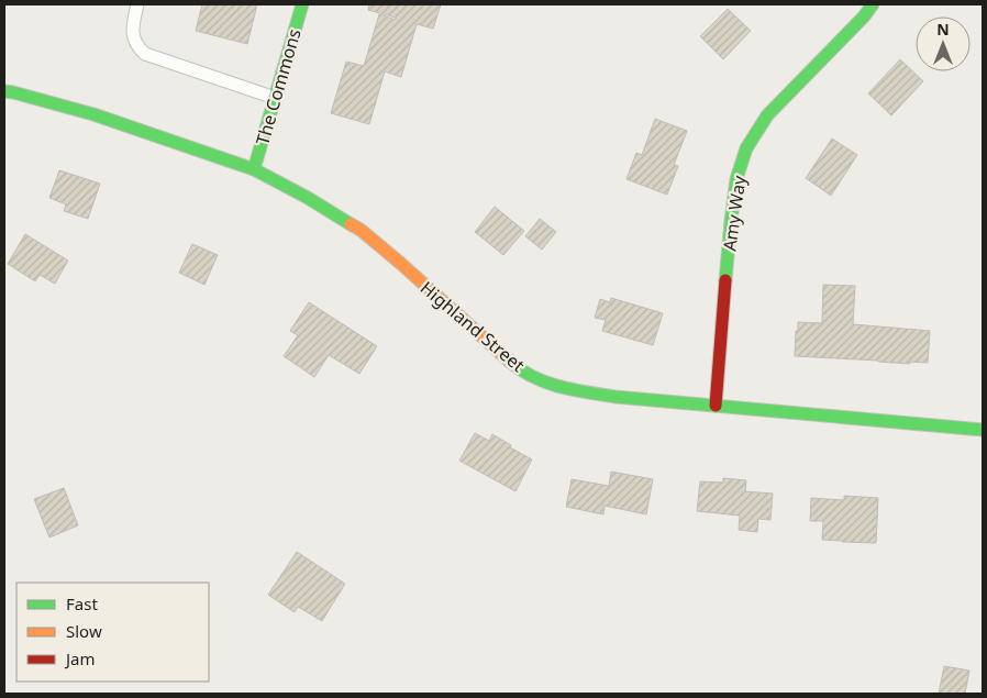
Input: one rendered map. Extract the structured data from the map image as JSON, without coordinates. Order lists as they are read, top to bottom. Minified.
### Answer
{"streets":{"street":["The Commons","Amy Way","Highland Street"]},"crossings":[["The Commons","Highland Street"],["Amy Way","Highland Street"]],"legend":["Fast","Slow","Jam"],"north":"top"}
